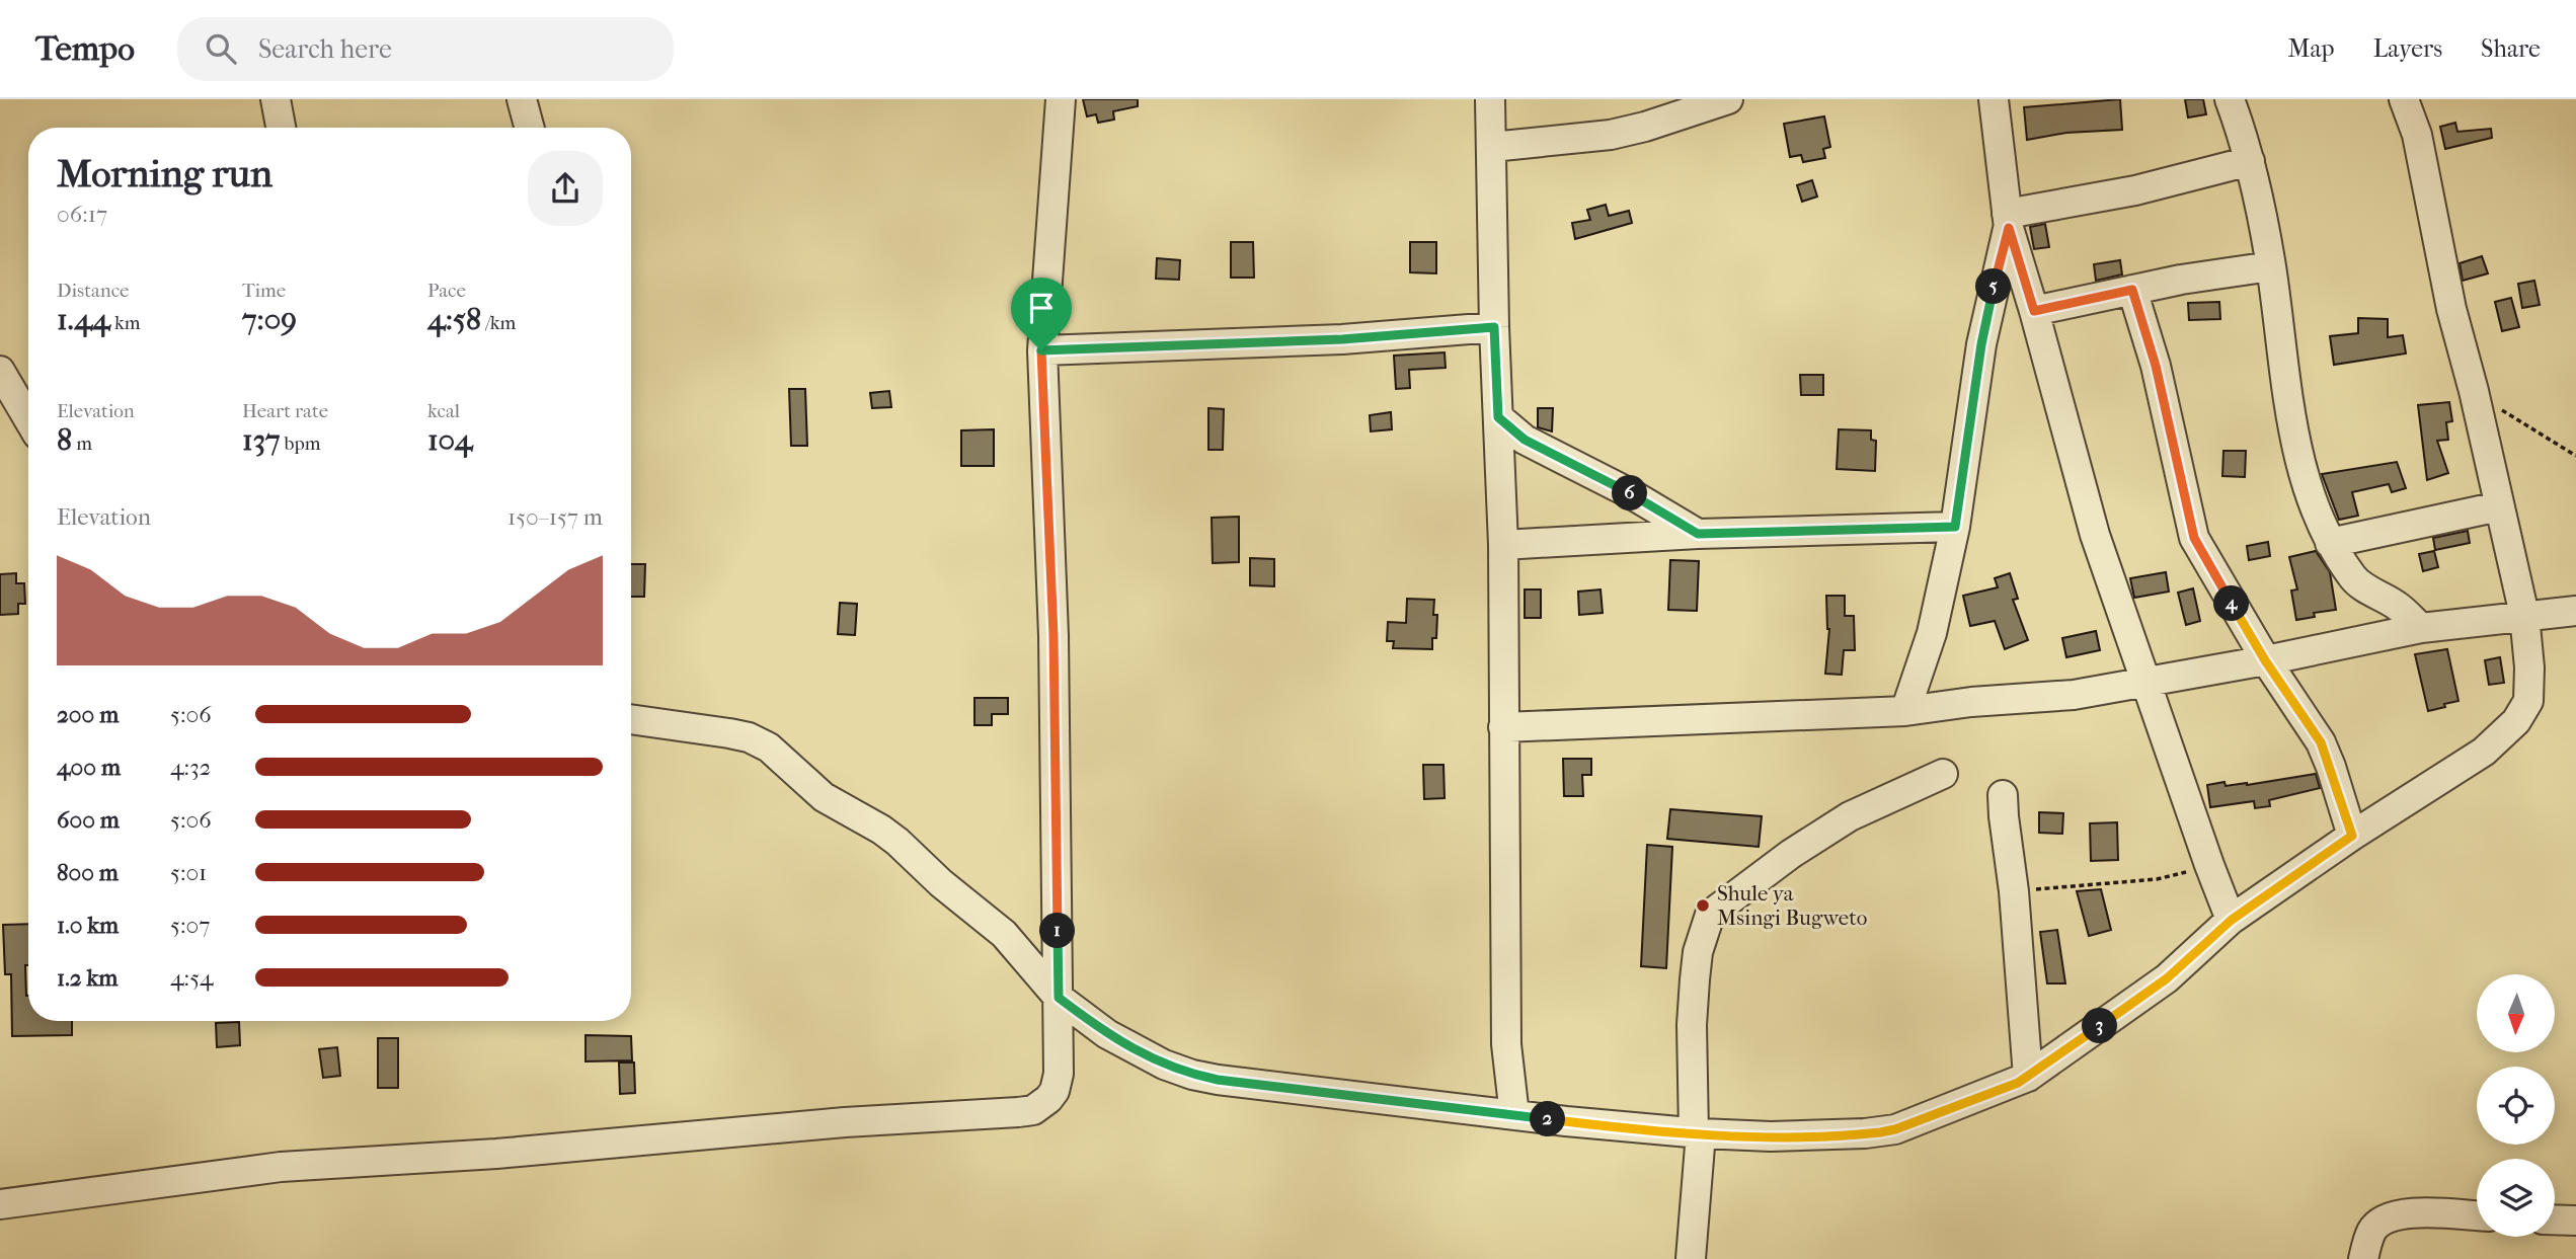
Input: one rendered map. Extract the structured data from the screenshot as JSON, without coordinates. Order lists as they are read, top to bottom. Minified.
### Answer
{"places":["Shule ya Msingi Bugweto"],"north":"bottom","page":{"header":"Tempo","search":"Search here","nav":["Map","Layers","Share"],"heading":["Morning run","06:17"],"stats":[["Distance","1.44 km"],["Time","7:09"],["Pace","4:58 /km"],["Elevation","8 m"],["Heart rate","137 bpm"],["kcal","104"]],"pins":["5","6","4","1","3","2"],"chart":["Elevation","150–157 m"],"list":[{"name":"200 m","note":"5:06"},{"name":"400 m","note":"4:32"},{"name":"600 m","note":"5:06"},{"name":"800 m","note":"5:01"},{"name":"1.0 km","note":"5:07"},{"name":"1.2 km","note":"4:54"}]}}
